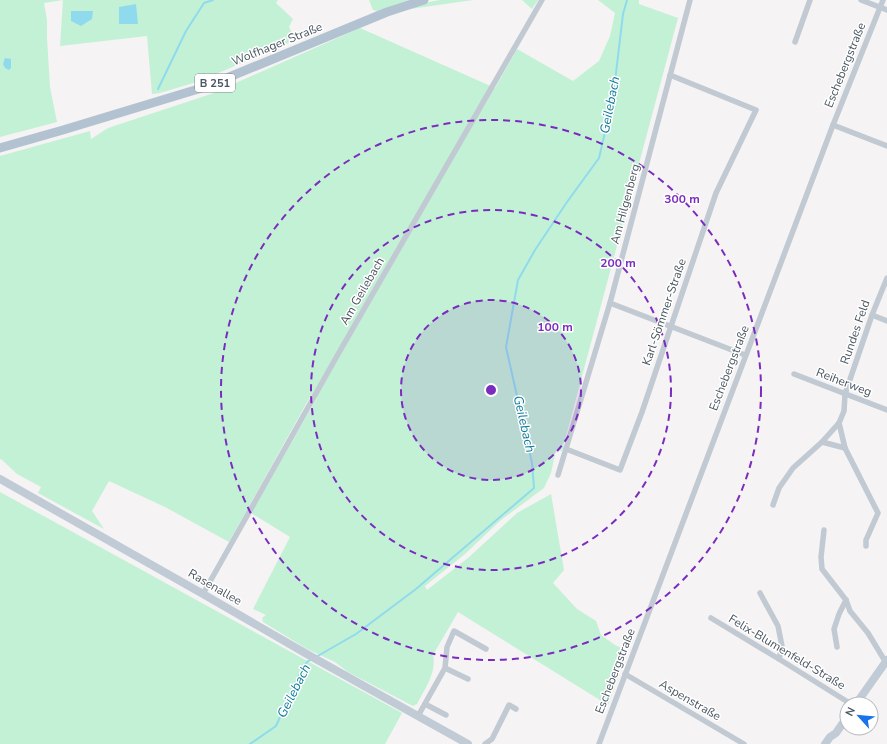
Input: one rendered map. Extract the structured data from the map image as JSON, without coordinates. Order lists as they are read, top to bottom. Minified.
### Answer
{"streets":{"main road":["Wolfhager Straße","B 251","Rasenallee"],"street":["Eschebergstraße","Am Hilgenberg","Am Geilebach","Karl-Sömmer-Straße","Rundes Feld","Reiherweg","Felix-Blumenfeld-Straße","Aspenstraße"]},"crossings":[["Eschebergstraße","Aspenstraße"],["Am Hilgenberg","Karl-Sömmer-Straße"],["Am Geilebach","Rasenallee"],["Rundes Feld","Reiherweg"]],"water":["Geilebach"],"north":"top left","rings":["300 m","200 m","100 m"]}
